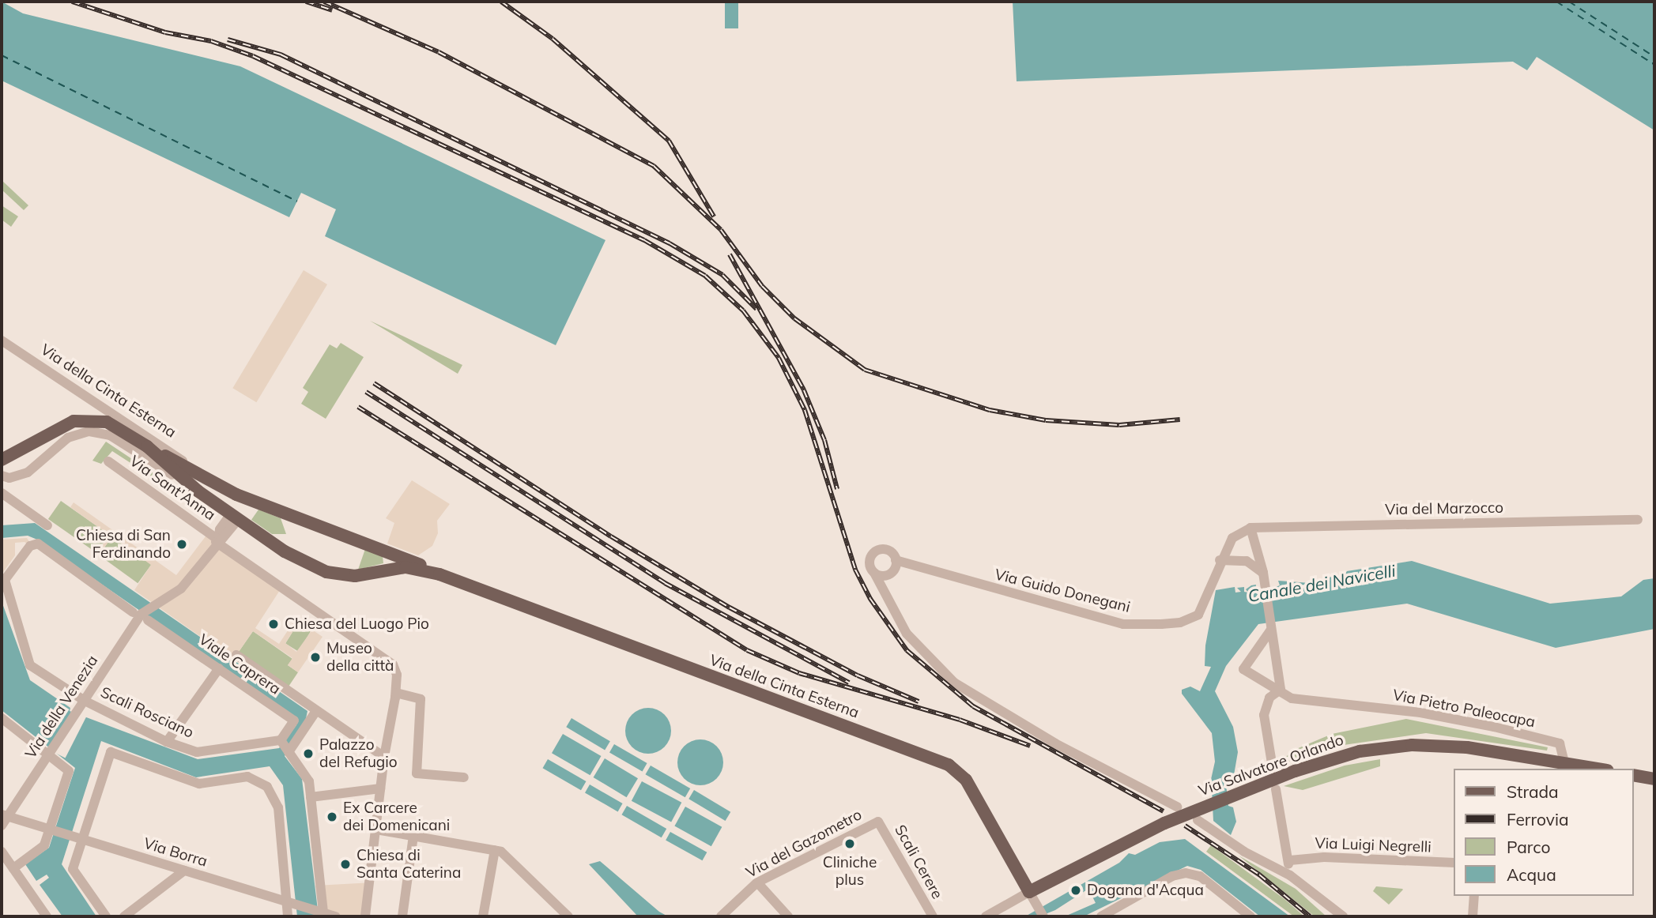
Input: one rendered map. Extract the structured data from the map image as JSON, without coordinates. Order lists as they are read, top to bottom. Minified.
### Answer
{"streets":{"main road":["Via della Cinta Esterna","Via Salvatore Orlando"],"street":["Via Sant'Anna","Via del Marzocco","Via Guido Donegani","Viale Caprera","Via della Venezia","Via Pietro Paleocapa","Scali Rosciano","Via del Gazometro","Via Luigi Negrelli","Via Borra","Scali Cerere"]},"crossings":[["Via della Cinta Esterna","Via Salvatore Orlando"],["Viale Caprera","Via della Venezia"],["Viale Caprera","Scali Rosciano"],["Via della Venezia","Scali Rosciano"],["Via della Venezia","Via Borra"],["Via Pietro Paleocapa","Via Salvatore Orlando"],["Via del Gazometro","Scali Cerere"]],"water":["Canale dei Navicelli"],"places":["Chiesa di San Ferdinando","Chiesa del Luogo Pio","Museo della città","Palazzo del Refugio","Ex Carcere dei Domenicani","Cliniche plus","Chiesa di Santa Caterina","Dogana d'Acqua"],"legend":["Strada","Ferrovia","Parco","Acqua"]}
